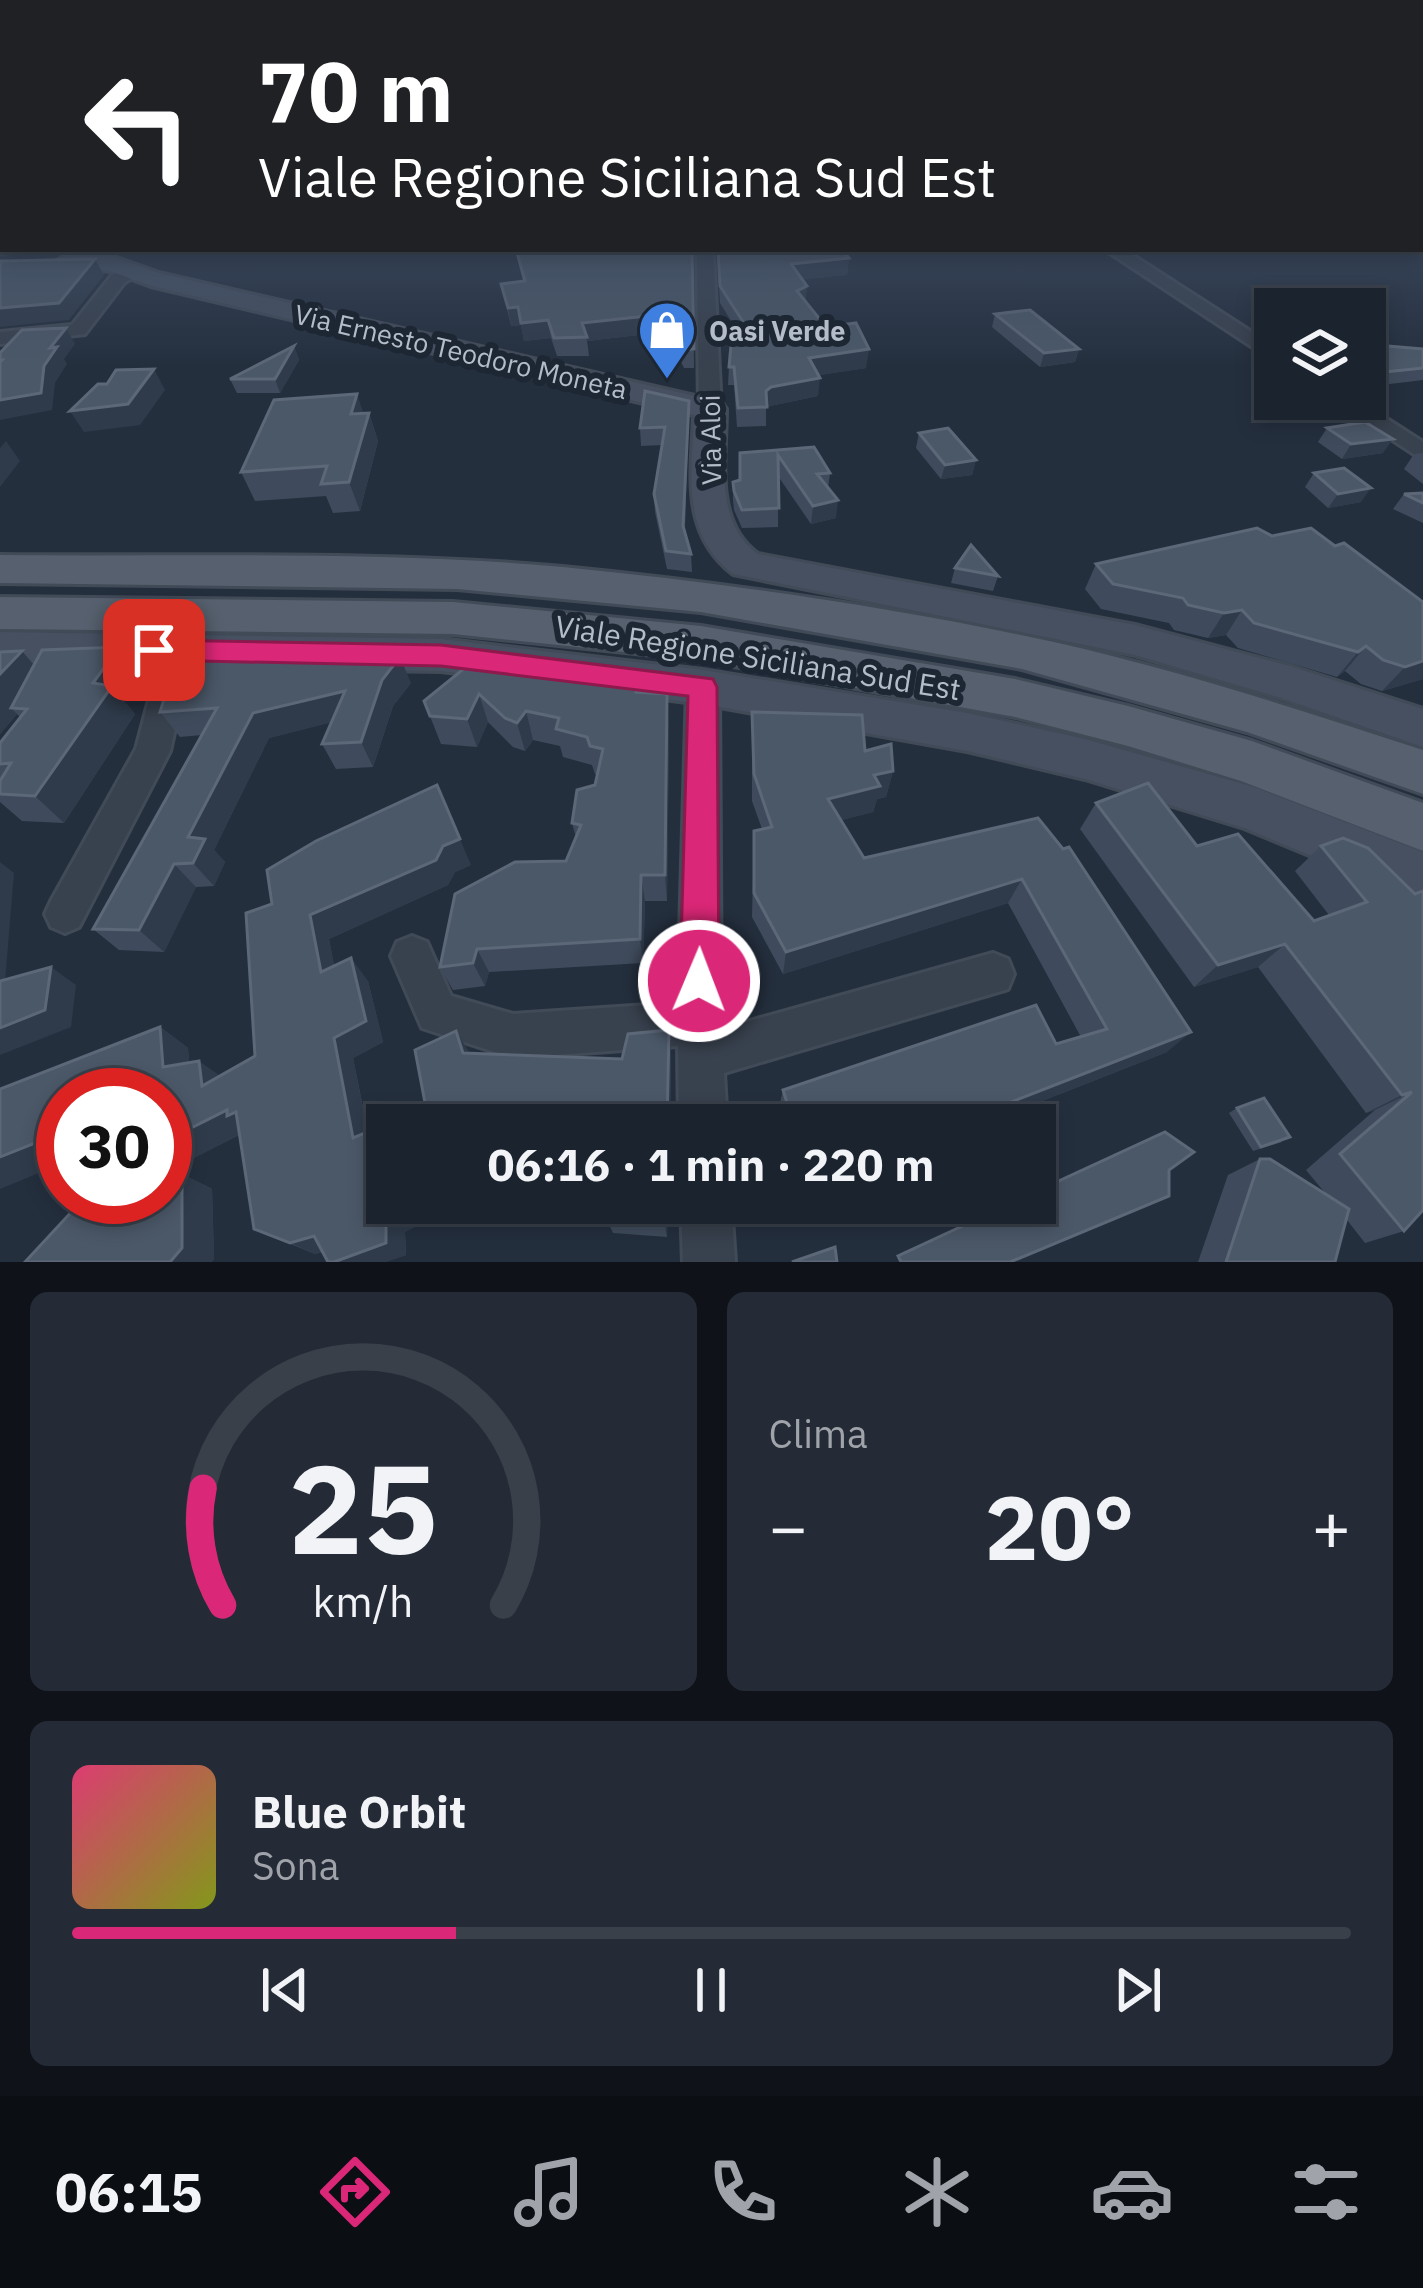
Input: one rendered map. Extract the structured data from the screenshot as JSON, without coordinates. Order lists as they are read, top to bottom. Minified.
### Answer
{"streets":{"main road":["Viale Regione Siciliana Sud Est"],"street":["Via Ernesto Teodoro Moneta","Via Aloi"]},"crossings":[["Via Ernesto Teodoro Moneta","Via Aloi"]],"places":{"shop":["Oasi Verde"]},"page":{"turn":["70 m","Viale Regione Siciliana Sud Est"],"limit":"30","trip":"06:16 · 1 min · 220 m","tile":"Clima","heat":["−","20°","+"],"song":["Blue Orbit","Sona"],"tabs":"06:15","gauge":["25","km/h"]}}
